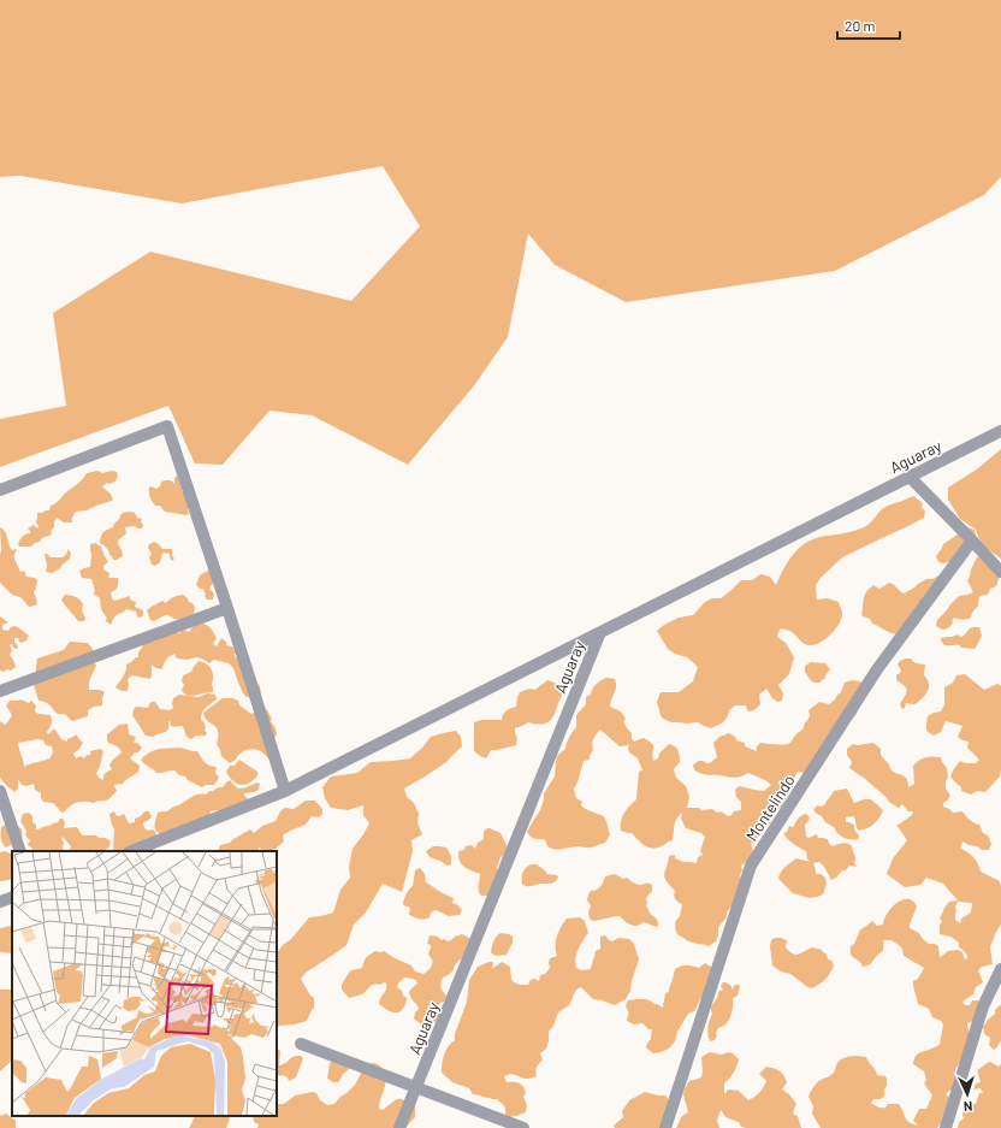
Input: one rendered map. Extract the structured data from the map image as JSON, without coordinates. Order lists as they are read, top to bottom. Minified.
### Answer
{"streets":{"street":["Aguaray","Montelindo"]},"scale_bar":"20 m","north":"bottom"}
